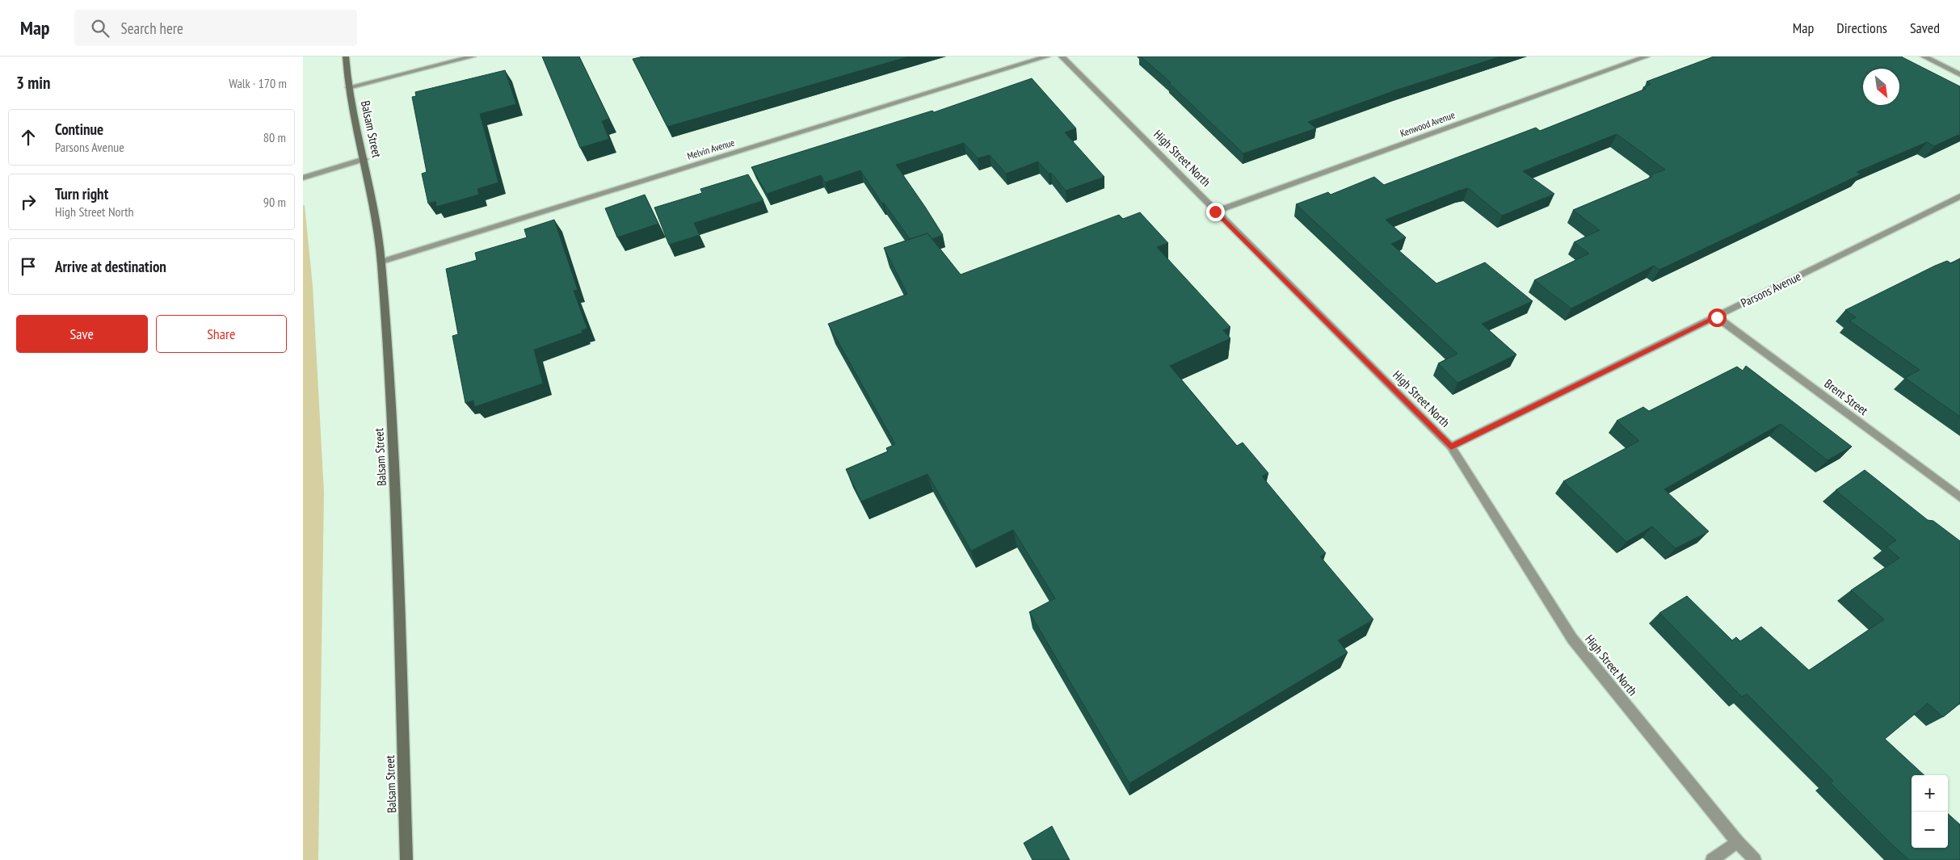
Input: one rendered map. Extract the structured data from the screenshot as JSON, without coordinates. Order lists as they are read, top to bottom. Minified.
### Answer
{"streets":{"main road":["Balsam Street"],"street":["Kenwood Avenue","Melvin Avenue","High Street North","Parsons Avenue","Brent Street"]},"crossings":[["Kenwood Avenue","High Street North"],["Balsam Street","Melvin Avenue"],["High Street North","Parsons Avenue"],["Parsons Avenue","Brent Street"]],"north":"bottom right","page":{"header":"Map","search":"Search here","nav":["Map","Directions","Saved"],"heading":["3 min","Walk · 170 m"],"list":[["Continue","Parsons Avenue","80 m"],["Turn right","High Street North","90 m"],"Arrive at destination"],"buttons":["Save","Share"],"map_buttons":["+","−"]}}
